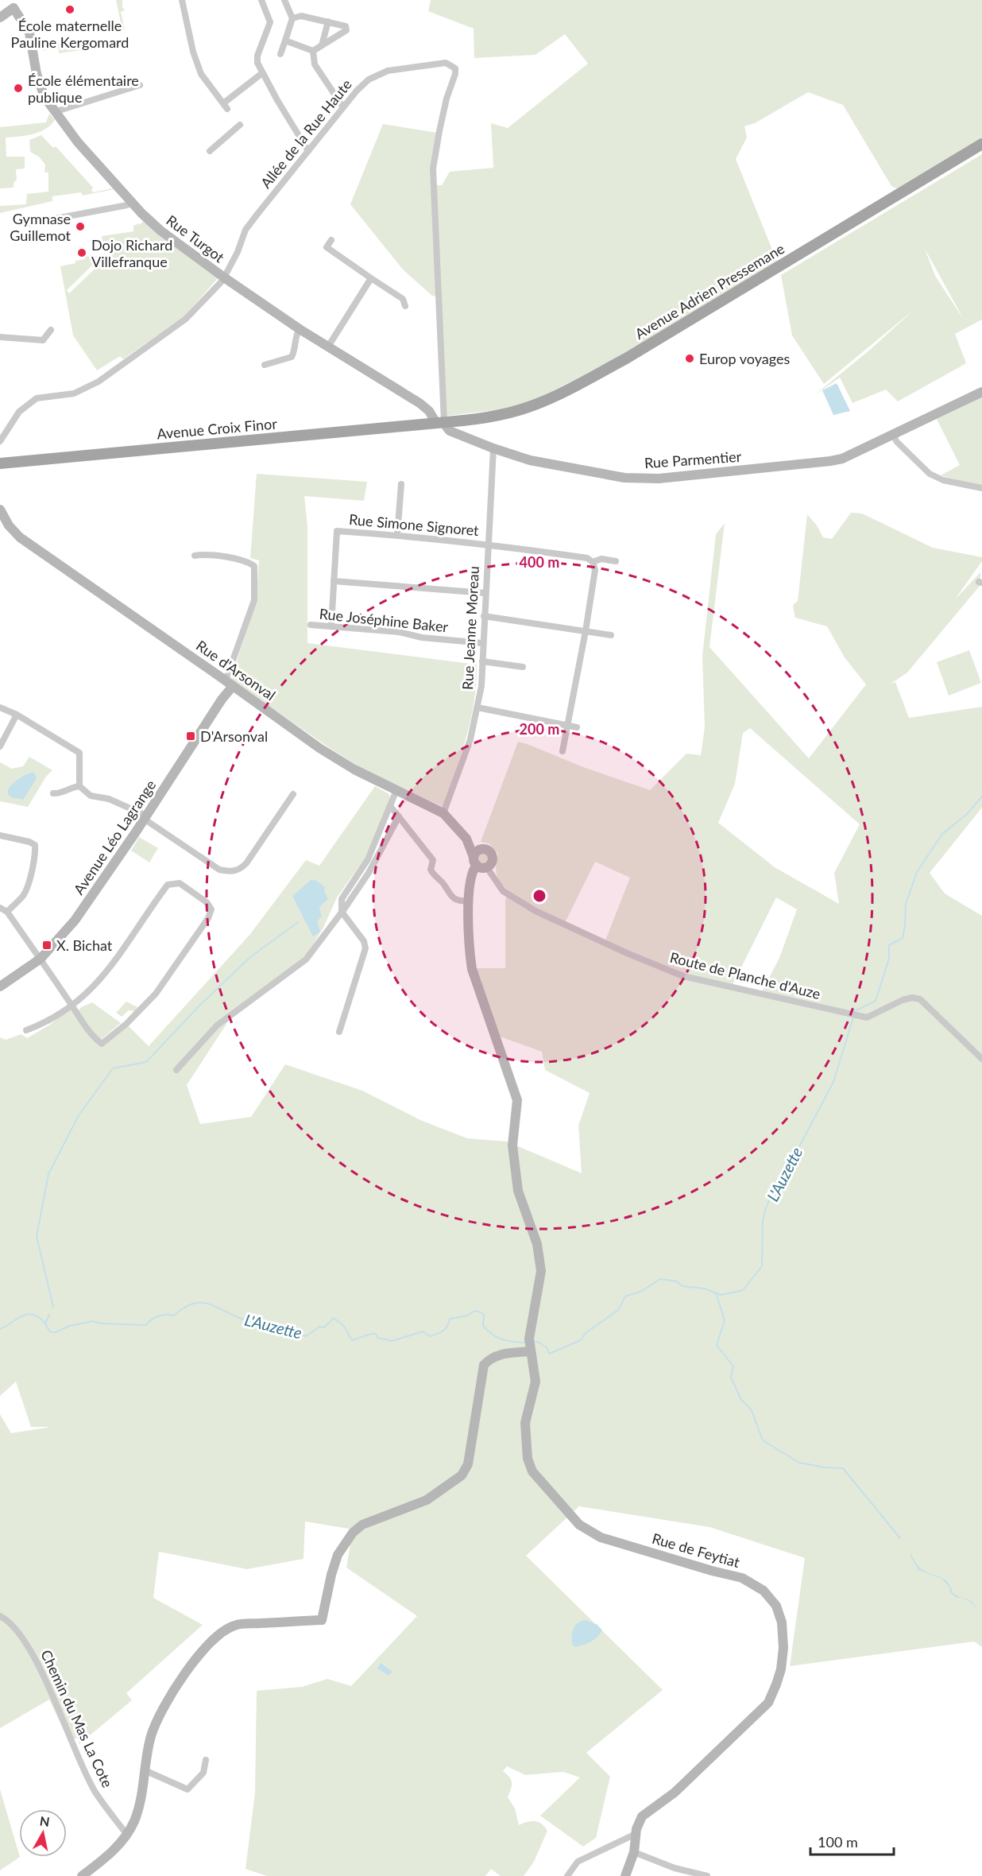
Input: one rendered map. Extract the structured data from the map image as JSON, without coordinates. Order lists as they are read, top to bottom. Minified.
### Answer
{"streets":{"main road":["Avenue Adrien Pressemane","Avenue Croix Finor"],"street":["Allée de la Rue Haute","Rue Turgot","Rue Parmentier","Rue Simone Signoret","Rue Joséphine Baker","Rue Jeanne Moreau","Rue d'Arsonval","Avenue Léo Lagrange","Route de Planche d'Auze","Rue de Feytiat","Chemin du Mas La Cote"]},"crossings":[["Allée de la Rue Haute","Rue Turgot"],["Allée de la Rue Haute","Avenue Adrien Pressemane"],["Allée de la Rue Haute","Avenue Croix Finor"],["Allée de la Rue Haute","Rue Parmentier"],["Rue Turgot","Avenue Adrien Pressemane"],["Rue Turgot","Avenue Croix Finor"],["Rue Turgot","Rue Parmentier"],["Avenue Adrien Pressemane","Avenue Croix Finor"],["Avenue Adrien Pressemane","Rue Parmentier"],["Avenue Croix Finor","Rue Parmentier"],["Rue Parmentier","Rue Jeanne Moreau"],["Rue Simone Signoret","Rue Jeanne Moreau"],["Rue Joséphine Baker","Rue Jeanne Moreau"],["Rue d'Arsonval","Avenue Léo Lagrange"],["Rue d'Arsonval","Route de Planche d'Auze"],["Rue d'Arsonval","Rue de Feytiat"],["Route de Planche d'Auze","Rue de Feytiat"]],"water":["L'Auzette"],"places":{"other":["École maternelle Pauline Kergomard","École élémentaire publique","Gymnase Guillemot","Dojo Richard Villefranque","Europ voyages"],"transit":["D'Arsonval","X. Bichat"]},"scale_bar":"100 m","north":"top","rings":["400 m","200 m"]}
